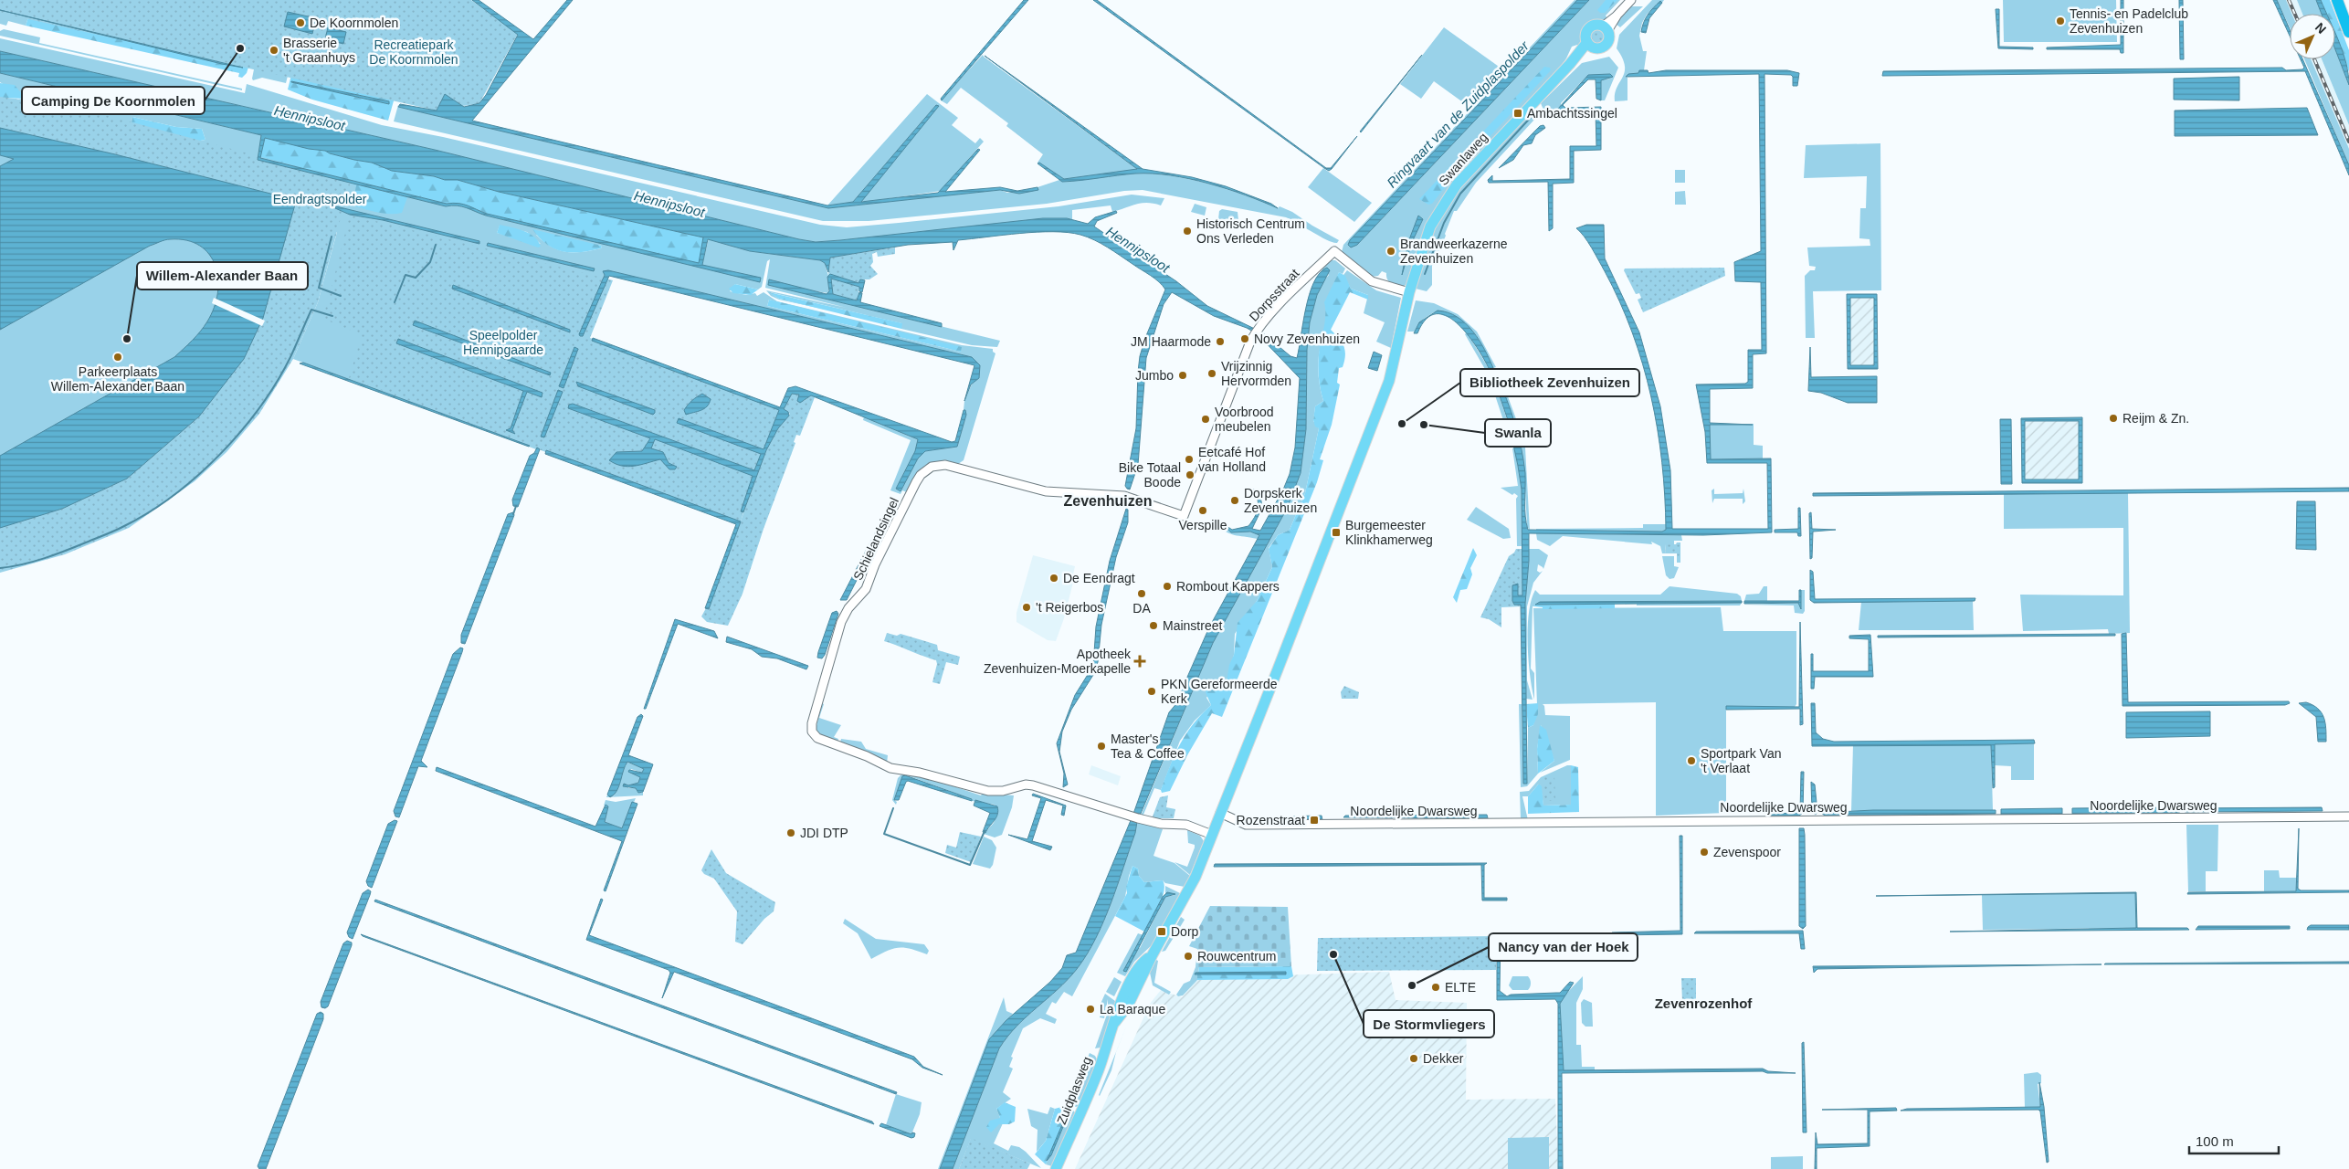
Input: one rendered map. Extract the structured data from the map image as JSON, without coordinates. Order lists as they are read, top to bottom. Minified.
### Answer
{"streets":{"main road":["Swanlaweg","Zuidplasweg"],"street":["Dorpsstraat","Schielandsingel","Noordelijke Dwarsweg"]},"crossings":[["Swanlaweg","Dorpsstraat"],["Dorpsstraat","Schielandsingel"],["Schielandsingel","Zuidplasweg"]],"districts":["Zevenhuizen","Zevenrozenhof"],"water":["Ringvaart van de Zuidplaspolder","Hennipsloot"],"parks":["Recreatiepark De Koornmolen","Eendragtspolder","Speelpolder Hennipgaarde"],"places":{"other":["Tennis- en Padelclub Zevenhuizen","De Koornmolen","Camping De Koornmolen","Brasserie 't Graanhuys","Historisch Centrum Ons Verleden","Brandweerkazerne Zevenhuizen","Willem-Alexander Baan","Novy Zevenhuizen","JM Haarmode","Parkeerplaats Willem-Alexander Baan","Vrijzinnig Hervormden","Jumbo","Reijm & Zn.","Voorbrood meubelen","Bibliotheek Zevenhuizen","Swanla","Eetcafé Hof van Holland","Bike Totaal Boode","Dorpskerk Zevenhuizen","Verspille","De Eendragt","Rombout Kappers","DA","'t Reigerbos","Mainstreet","PKN Gereformeerde Kerk","Master's Tea & Coffee","Sportpark Van 't Verlaat","JDI DTP","Zevenspoor","De Stormvliegers","Rouwcentrum","Nancy van der Hoek","ELTE","La Baraque","Dekker"],"transit":["Ambachtssingel","Burgemeester Klinkhamerweg","Rozenstraat","Dorp"],"health":["Apotheek Zevenhuizen-Moerkapelle"]},"scale_bar":"100 m","north":"top right"}
